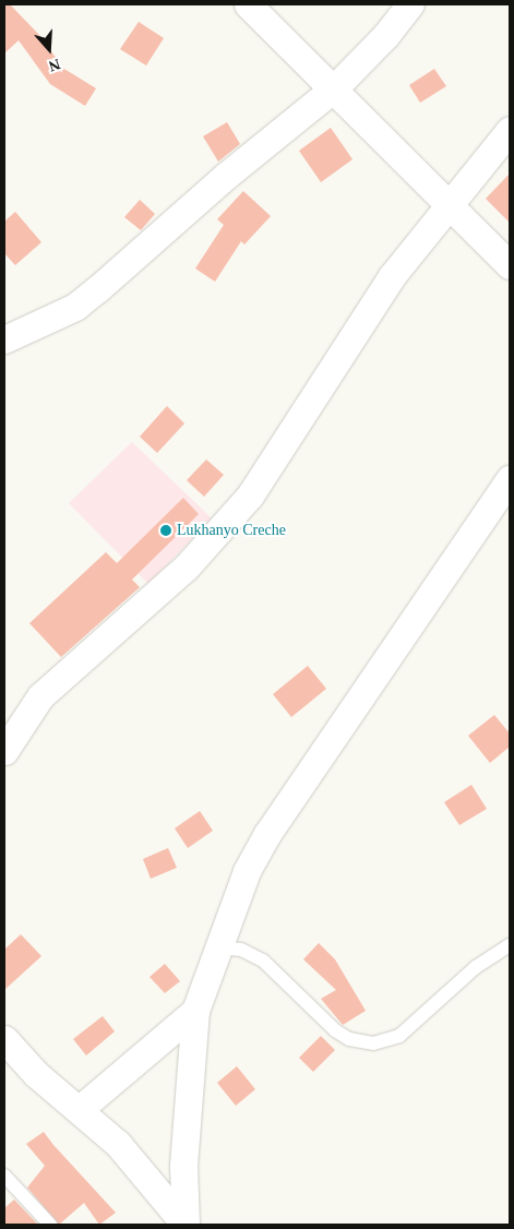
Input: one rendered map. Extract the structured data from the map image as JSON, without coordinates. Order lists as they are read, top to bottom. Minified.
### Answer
{"places":["Lukhanyo Creche"],"north":"bottom"}
